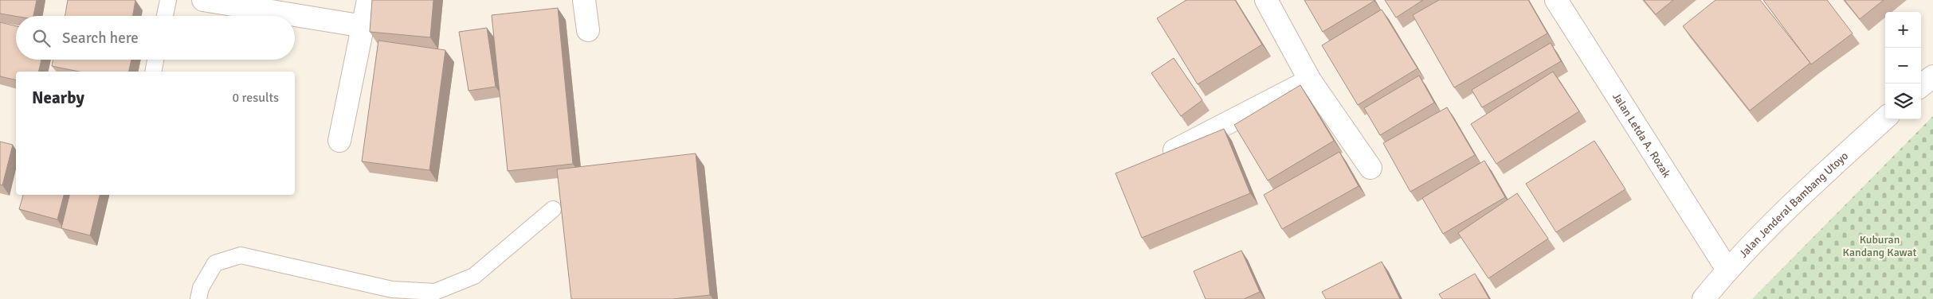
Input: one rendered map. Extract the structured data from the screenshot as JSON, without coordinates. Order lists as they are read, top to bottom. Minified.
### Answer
{"streets":{"street":["Jalan Letda A. Rozak","Jalan Jenderal Bambang Utoyo"]},"crossings":[["Jalan Letda A. Rozak","Jalan Jenderal Bambang Utoyo"]],"parks":["Kuburan Kandang Kawat"],"page":{"map_buttons":["+","−"],"search":"Search here","heading":["Nearby","0 results"]}}
